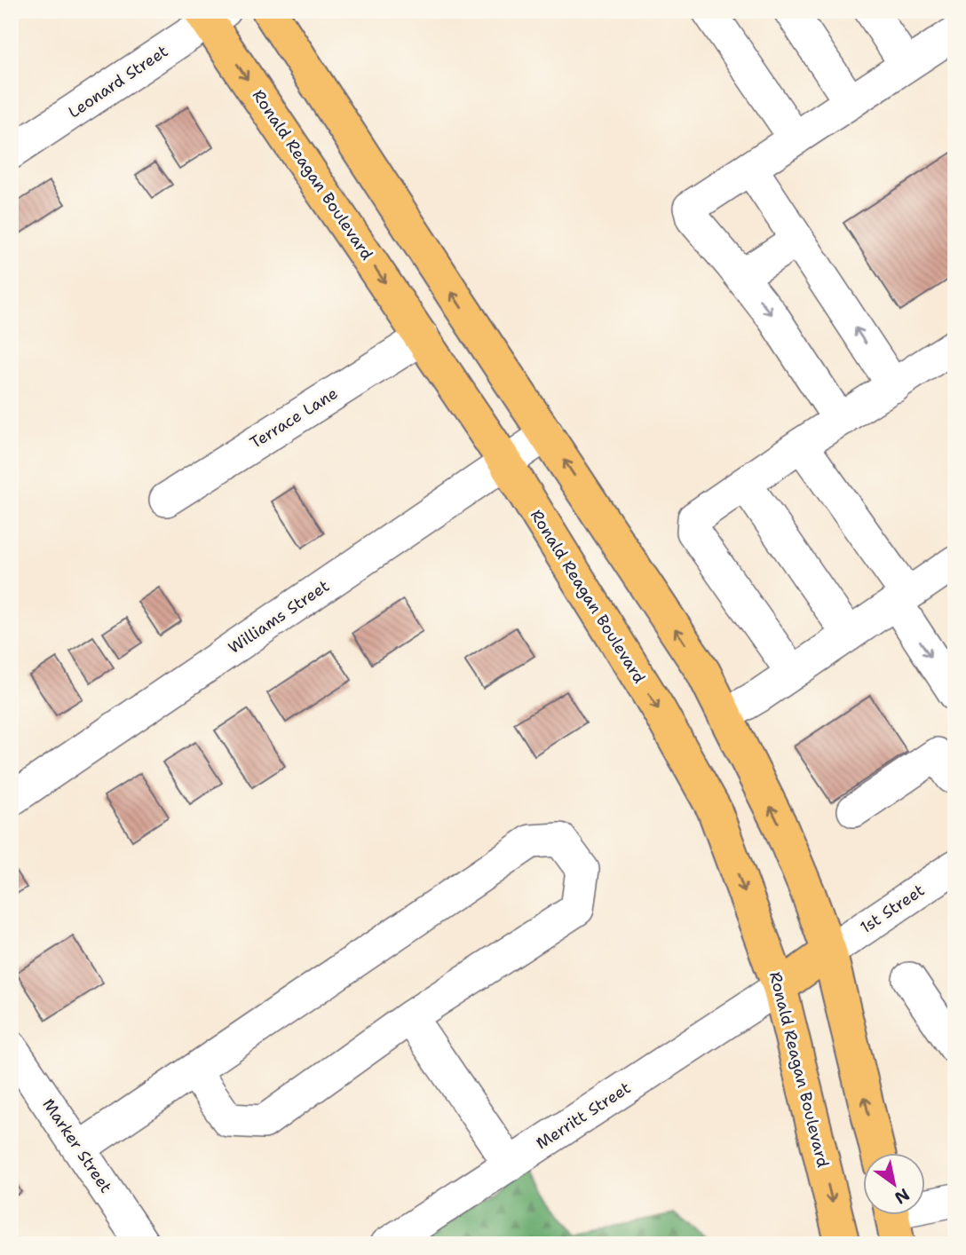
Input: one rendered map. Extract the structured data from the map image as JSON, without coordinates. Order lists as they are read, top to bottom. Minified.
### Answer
{"streets":{"main road":["Ronald Reagan Boulevard"],"street":["Leonard Street","Terrace Lane","Williams Street","1st Street","Merritt Street","Marker Street"]},"crossings":[["Leonard Street","Ronald Reagan Boulevard"],["Ronald Reagan Boulevard","Terrace Lane"],["Ronald Reagan Boulevard","Williams Street"],["Ronald Reagan Boulevard","Merritt Street"]],"north":"bottom right"}
